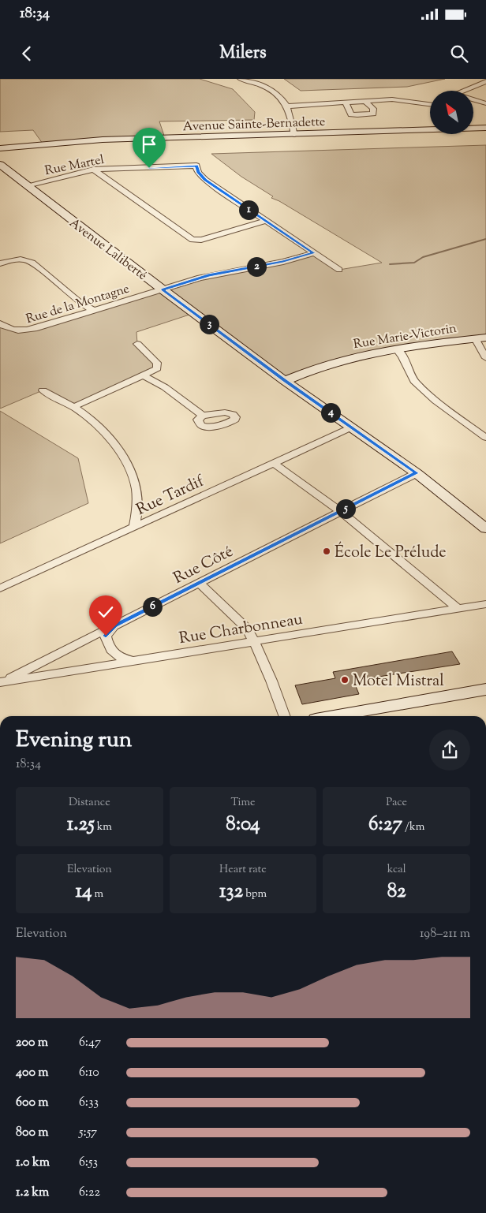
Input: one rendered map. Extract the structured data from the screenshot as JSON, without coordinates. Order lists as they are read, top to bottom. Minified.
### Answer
{"streets":{"street":["Avenue Sainte-Bernadette","Rue Martel","Avenue Laliberté","Rue de la Montagne","Rue Marie-Victorin","Rue Tardif","Rue Côté","Rue Charbonneau"]},"crossings":[["Rue Martel","Avenue Laliberté"],["Avenue Laliberté","Rue de la Montagne"],["Avenue Laliberté","Rue Marie-Victorin"],["Avenue Laliberté","Rue Tardif"],["Avenue Laliberté","Rue Côté"],["Rue Côté","Rue Charbonneau"]],"places":["École Le Prélude","Motel Mistral"],"north":"top left","page":{"status":"18:34","header":"Milers","pins":["1","2","3","4","5","6"],"heading":["Evening run","18:34"],"stats":[["Distance","1.25 km"],["Time","8:04"],["Pace","6:27 /km"],["Elevation","14 m"],["Heart rate","132 bpm"],["kcal","82"]],"chart":["Elevation","198–211 m"],"list":[{"name":"200 m","note":"6:47"},{"name":"400 m","note":"6:10"},{"name":"600 m","note":"6:33"},{"name":"800 m","note":"5:57"},{"name":"1.0 km","note":"6:53"},{"name":"1.2 km","note":"6:22"}]}}
